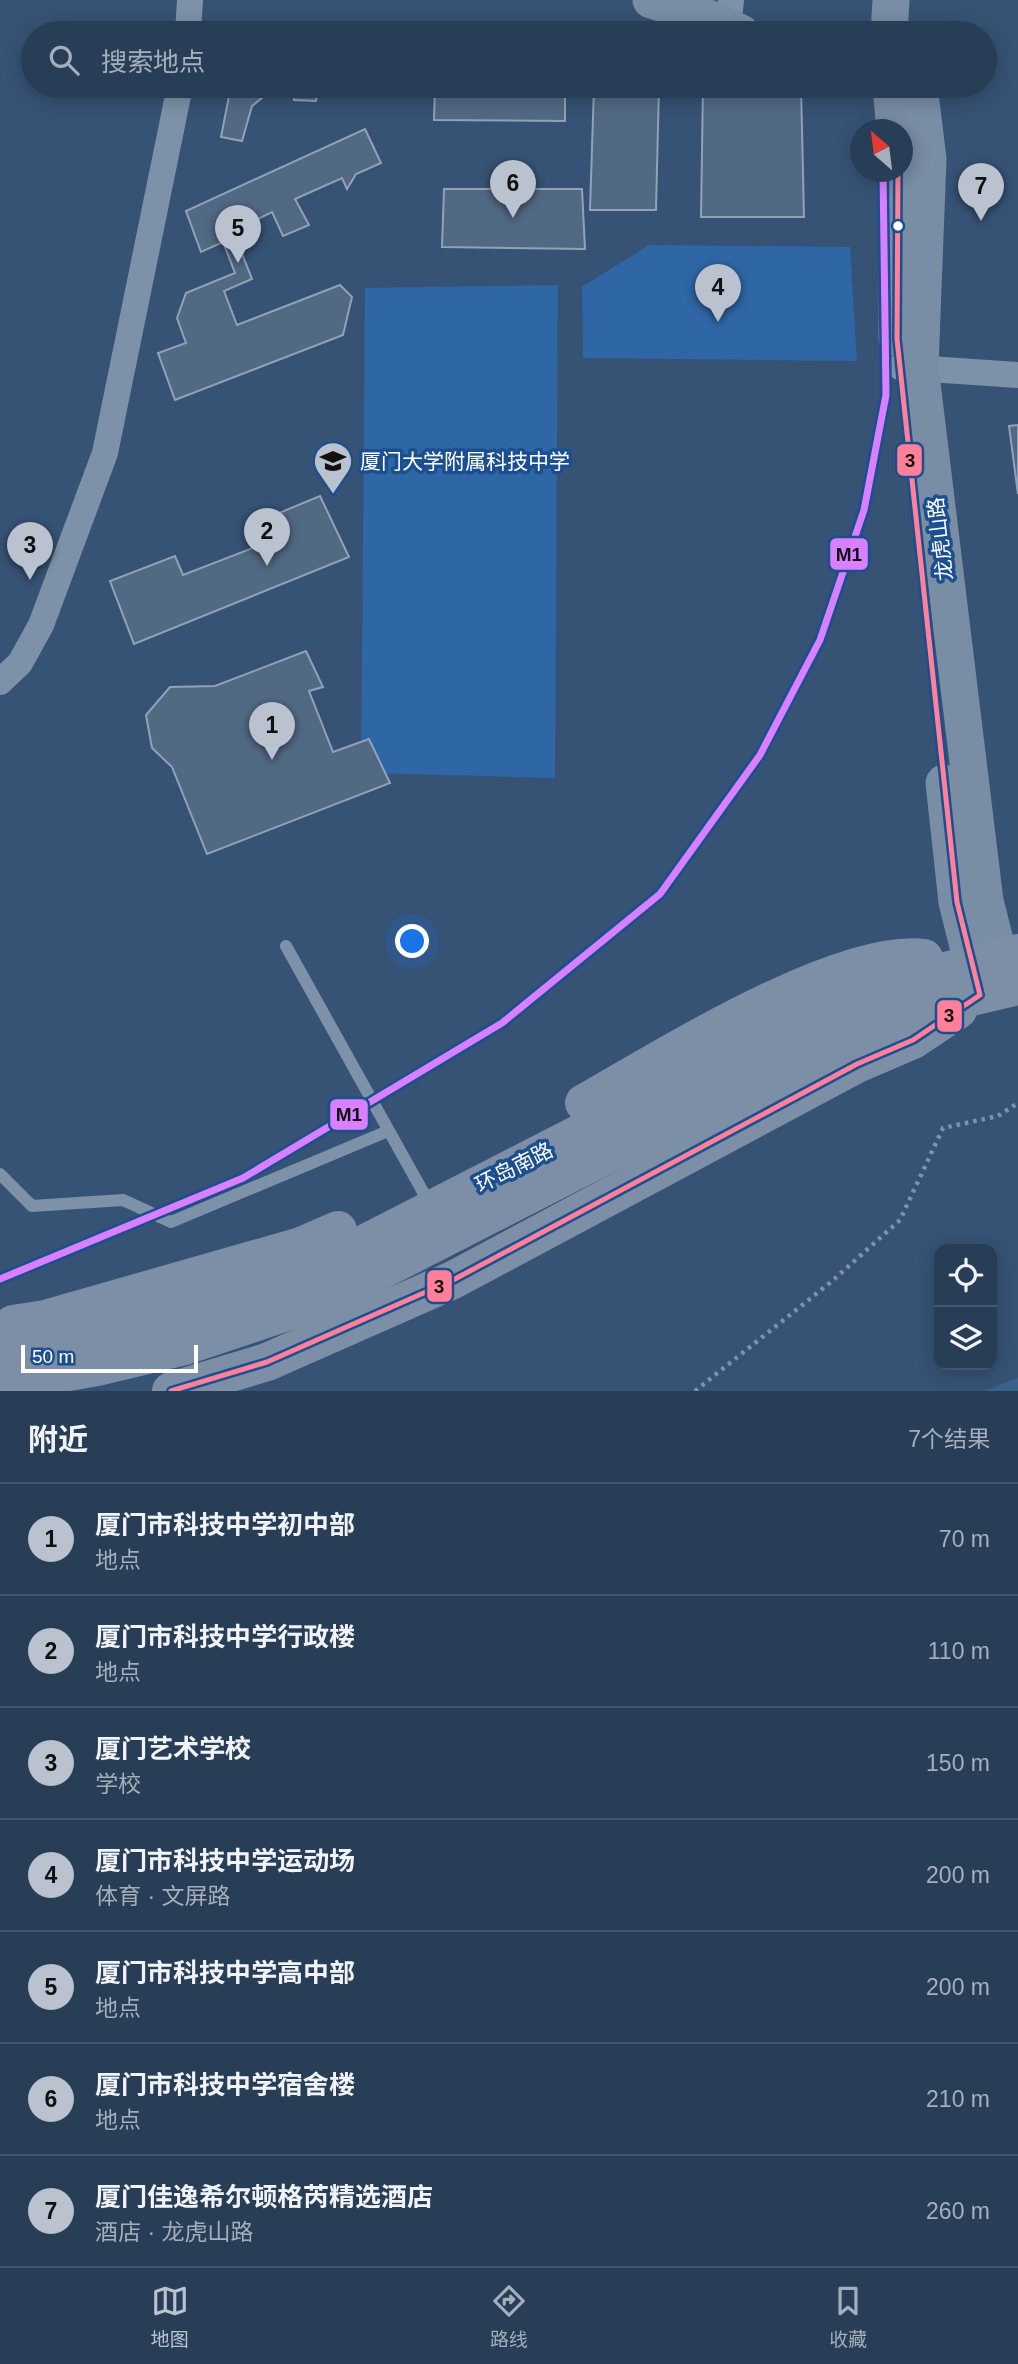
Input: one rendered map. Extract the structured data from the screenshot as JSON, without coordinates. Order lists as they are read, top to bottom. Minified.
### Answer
{"streets":{"main road":["龙虎山路","环岛南路"]},"crossings":[["龙虎山路","环岛南路"]],"places":{"school or university":["厦门大学附属科技中学"]},"lines":["transit line M1","transit line 3"],"scale_bar":"50 m","north":"top left","page":{"search":"搜索地点","pins":["6","7","5","4","2","3","1"],"scale":"50 m","heading":["附近","7个结果"],"list":[{"mark":"1","name":"厦门市科技中学初中部","note":"地点","value":"70 m"},{"mark":"2","name":"厦门市科技中学行政楼","note":"地点","value":"110 m"},{"mark":"3","name":"厦门艺术学校","note":"学校","value":"150 m"},{"mark":"4","name":"厦门市科技中学运动场","note":"体育 · 文屏路","value":"200 m"},{"mark":"5","name":"厦门市科技中学高中部","note":"地点","value":"200 m"},{"mark":"6","name":"厦门市科技中学宿舍楼","note":"地点","value":"210 m"},{"mark":"7","name":"厦门佳逸希尔顿格芮精选酒店","note":"酒店 · 龙虎山路","value":"260 m"}],"nav":["地图","路线","收藏"]}}
